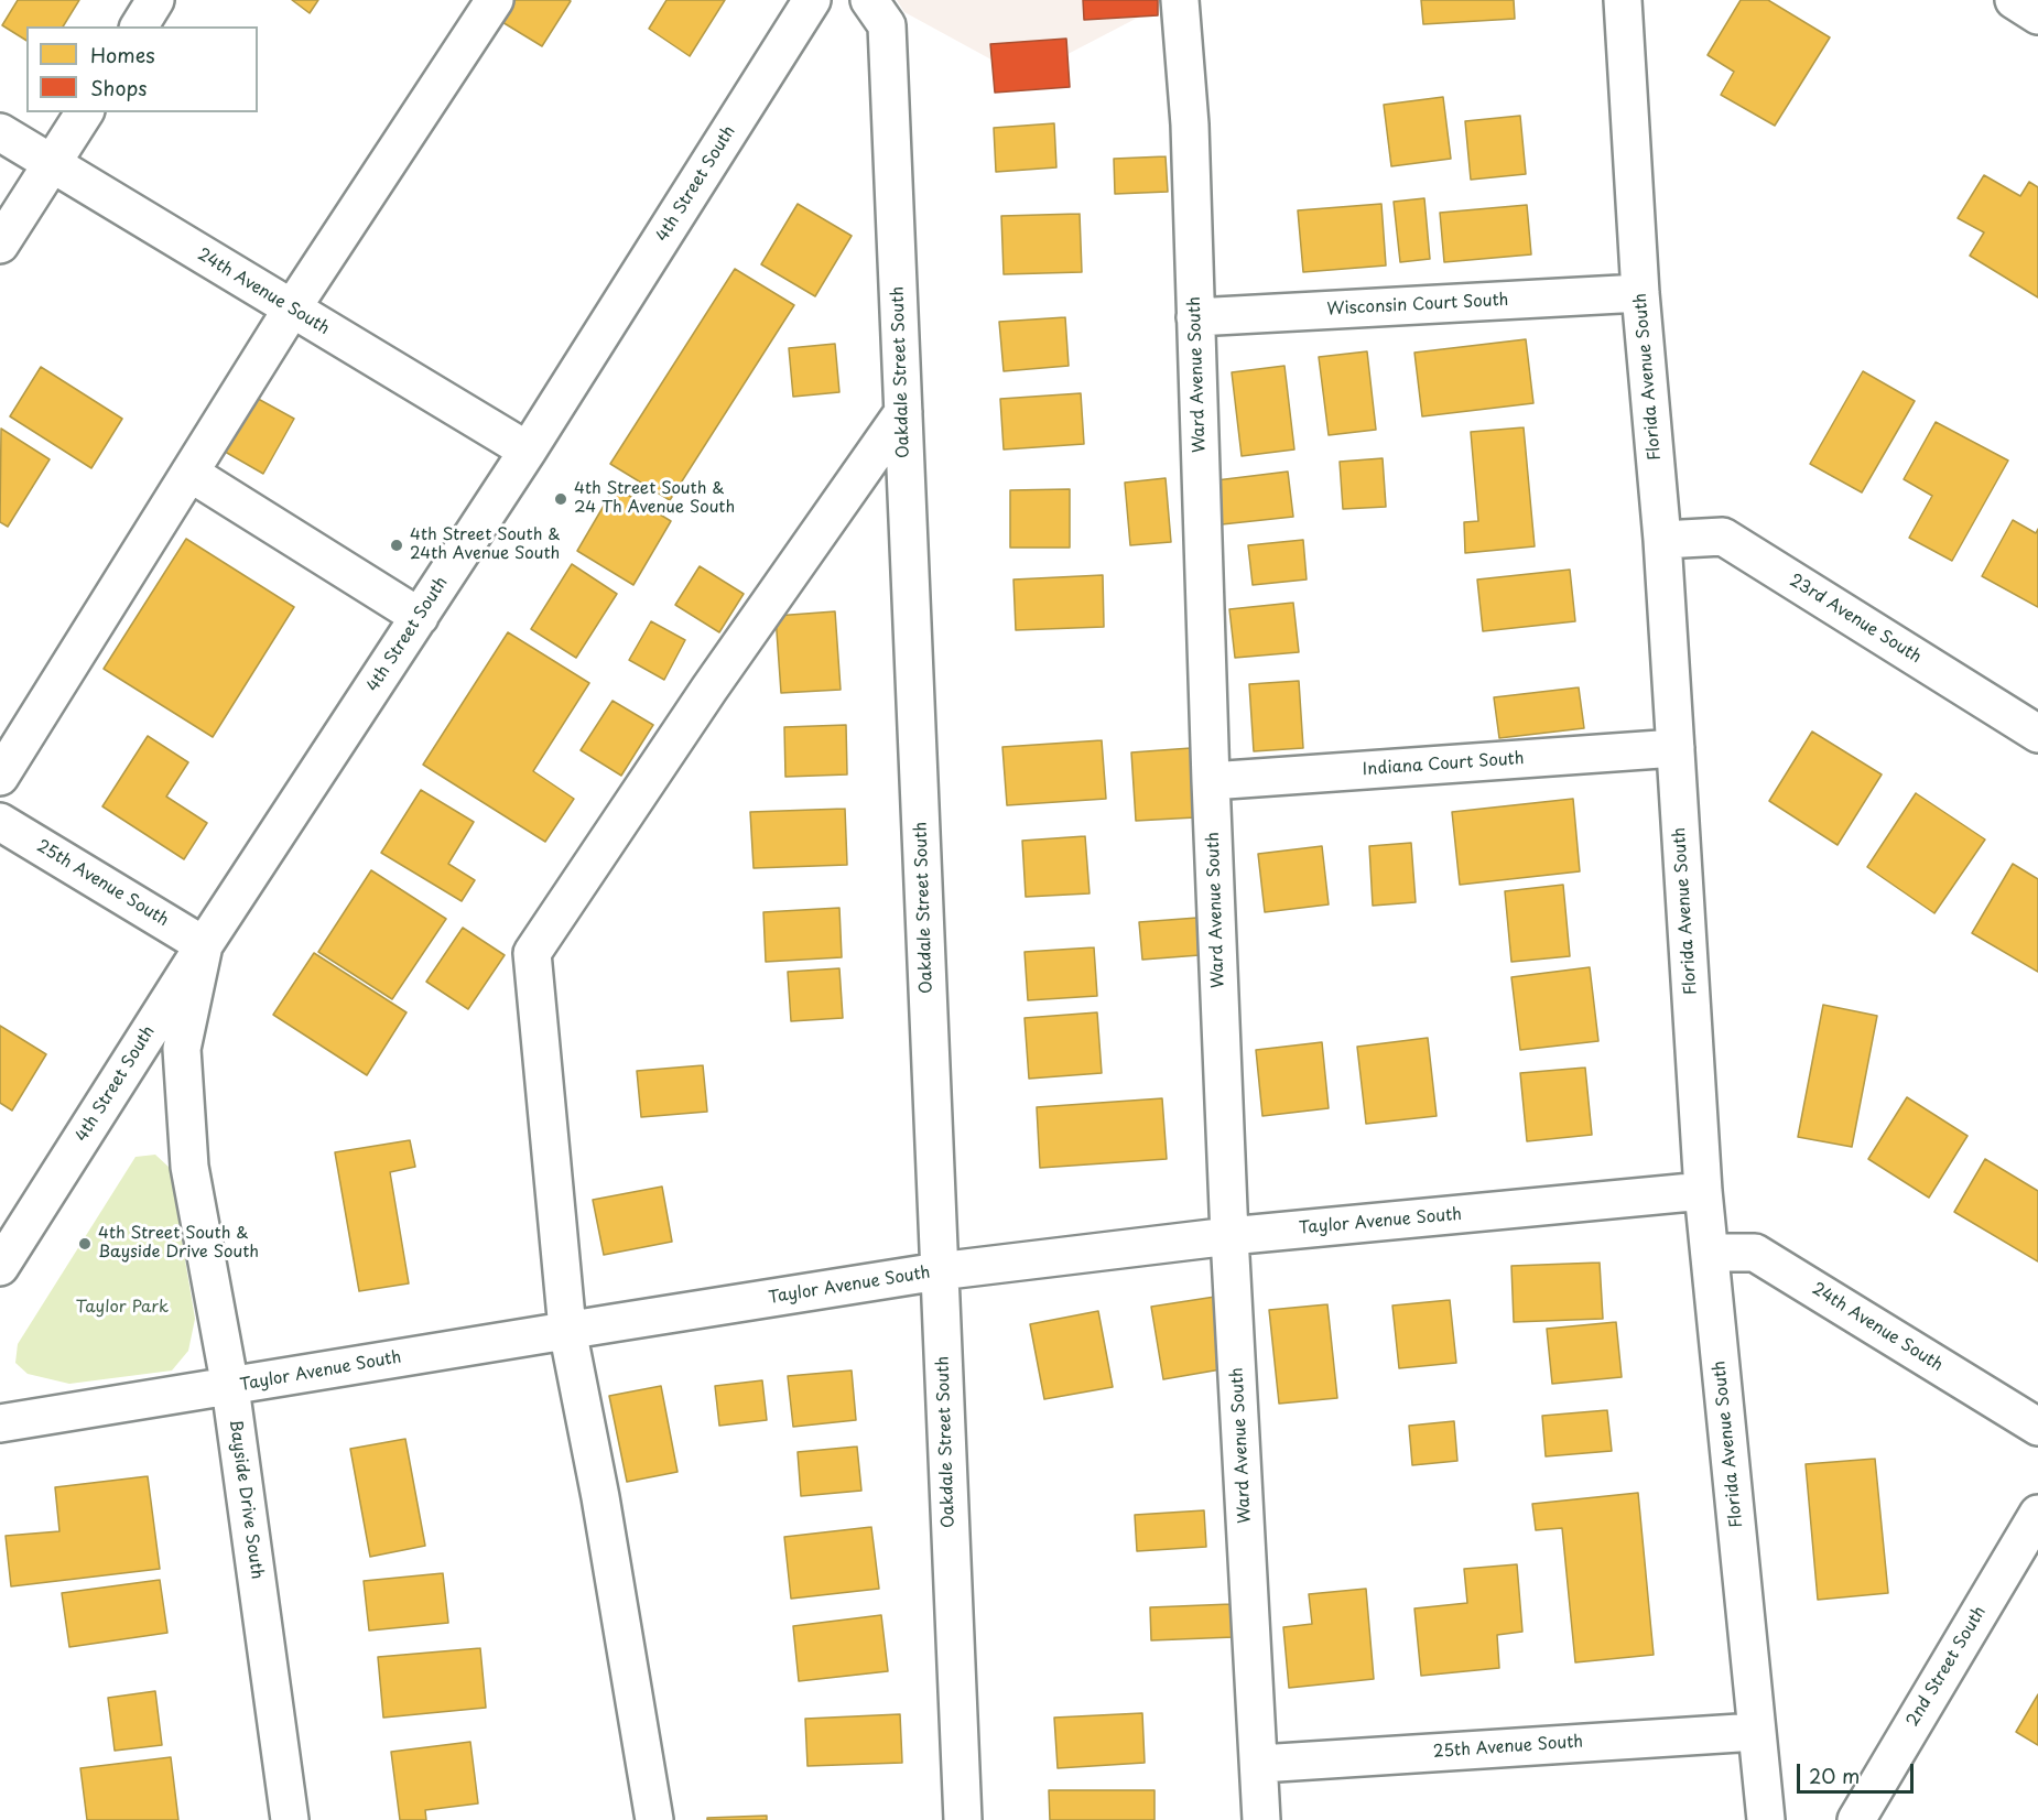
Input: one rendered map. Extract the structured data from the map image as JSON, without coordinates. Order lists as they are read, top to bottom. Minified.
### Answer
{"streets":{"street":["4th Street South","24th Avenue South","Wisconsin Court South","Oakdale Street South","Ward Avenue South","Florida Avenue South","23rd Avenue South","Indiana Court South","25th Avenue South","Taylor Avenue South","Bayside Drive South","2nd Street South"]},"crossings":[["4th Street South","24th Avenue South"],["4th Street South","25th Avenue South"],["4th Street South","Bayside Drive South"],["24th Avenue South","Florida Avenue South"],["Wisconsin Court South","Ward Avenue South"],["Wisconsin Court South","Florida Avenue South"],["Oakdale Street South","Taylor Avenue South"],["Ward Avenue South","Indiana Court South"],["Ward Avenue South","25th Avenue South"],["Ward Avenue South","Taylor Avenue South"],["Florida Avenue South","23rd Avenue South"],["Florida Avenue South","Indiana Court South"],["Florida Avenue South","25th Avenue South"],["Florida Avenue South","Taylor Avenue South"],["25th Avenue South","Bayside Drive South"],["Taylor Avenue South","Bayside Drive South"]],"parks":["Taylor Park"],"places":["4th Street South & 24 Th Avenue South","4th Street South & 24th Avenue South","4th Street South & Bayside Drive South"],"legend":["Homes","Shops"],"scale_bar":"20 m"}
